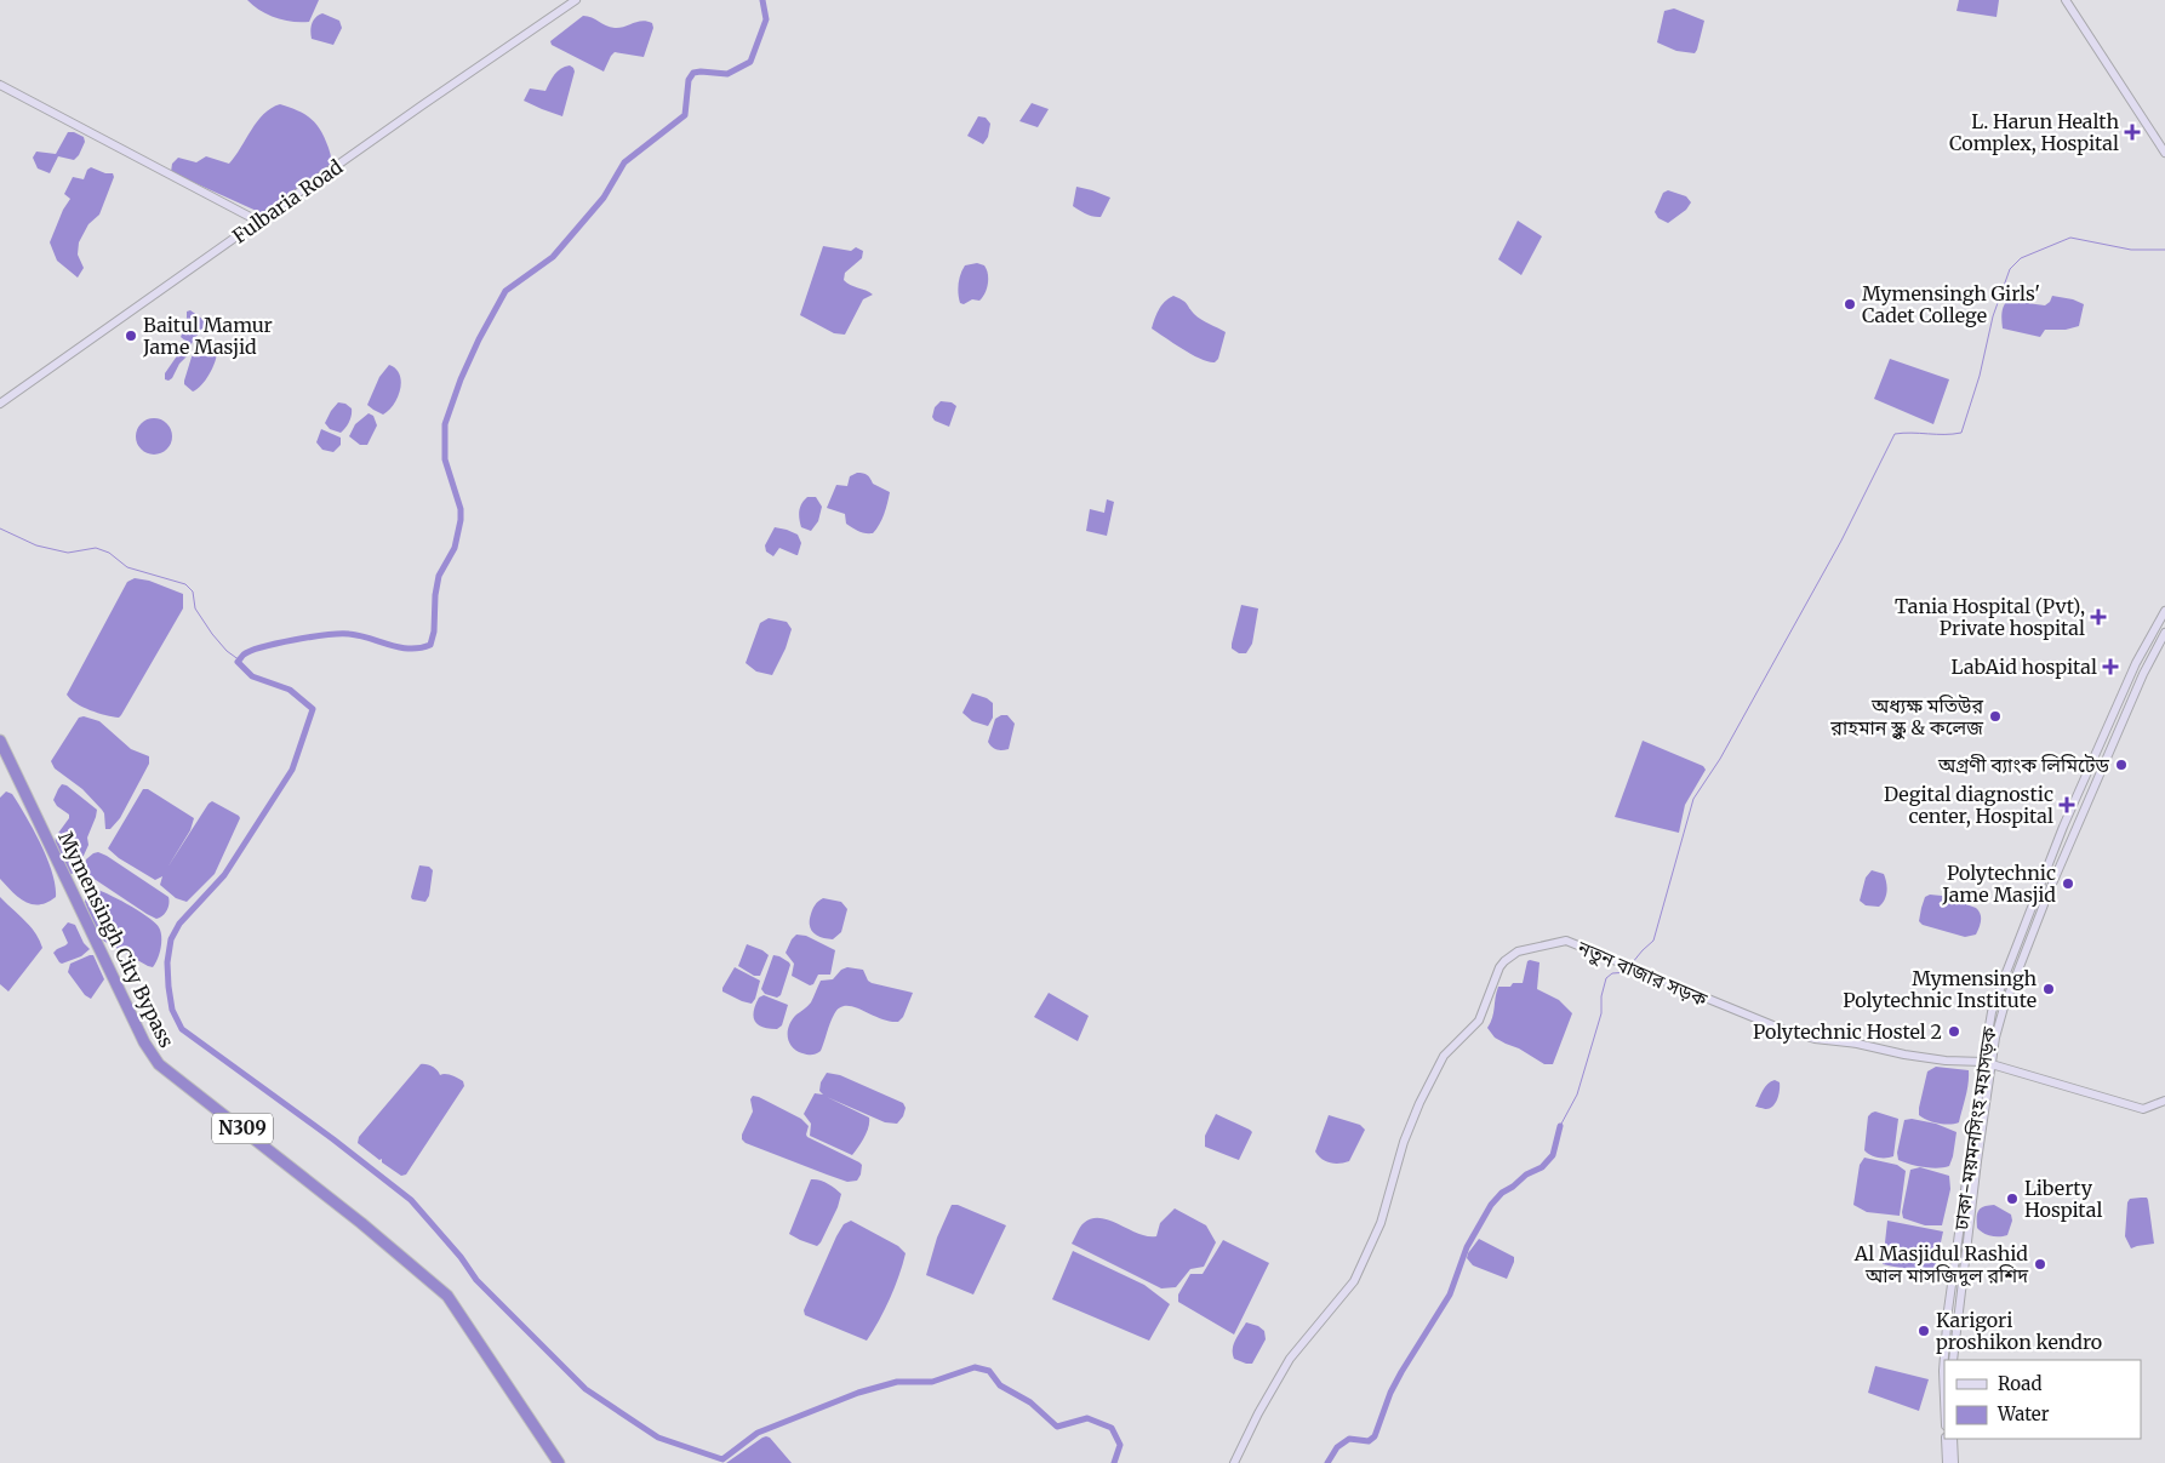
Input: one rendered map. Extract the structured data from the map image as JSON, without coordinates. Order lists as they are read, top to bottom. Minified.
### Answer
{"streets":{"highway":["Mymensingh City Bypass","N309"],"main road":["Fulbaria Road","নতুন বাজার সড়ক","ঢাকা-ময়মনসিংহ মহাসড়ক"]},"crossings":[["নতুন বাজার সড়ক","ঢাকা-ময়মনসিংহ মহাসড়ক"]],"places":{"health":["L. Harun Health Complex, Hospital","Tania Hospital (Pvt), Private hospital","LabAid hospital","Degital diagnostic center, Hospital"],"other":["Mymensingh Girls' Cadet College","Baitul Mamur Jame Masjid","অধ্যক্ষ মতিউর রাহমান স্কুল & কলেজ","অগ্রণী ব্যাংক লিমিটেড","Polytechnic Jame Masjid","Mymensingh Polytechnic Institute","Polytechnic Hostel 2","Liberty Hospital","Al Masjidul Rashid আল মাসজিদুল রশিদ","Karigori proshikon kendro"]},"legend":["Road","Water"]}
